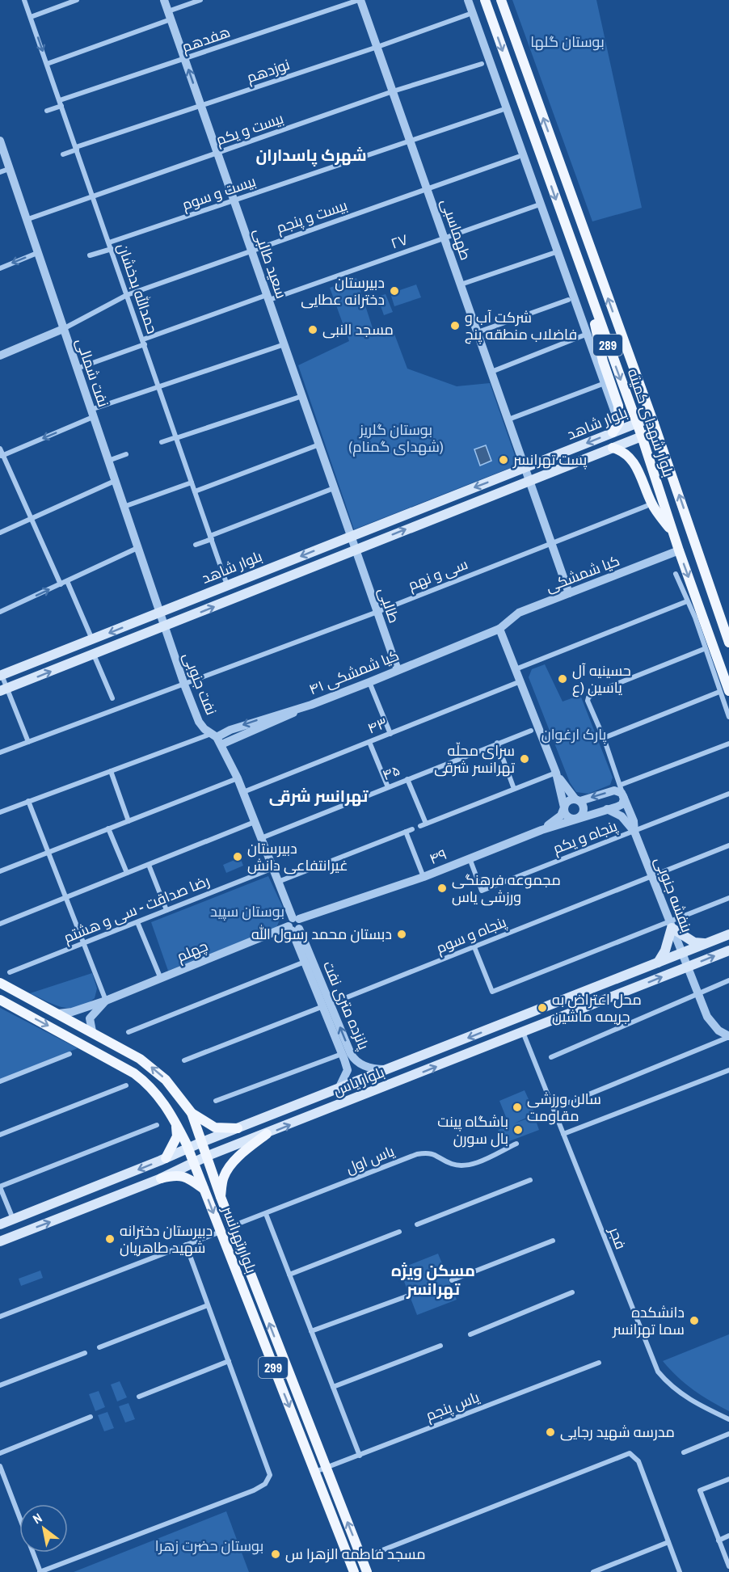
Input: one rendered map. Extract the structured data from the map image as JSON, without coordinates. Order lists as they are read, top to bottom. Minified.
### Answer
{"streets":{"main road":["289","بلوار شهدای کمیته","بلوار شاهد","بلوار یاس","بلوار تهرانسر","299"],"street":["هفدهم","نوزدهم","بیست و یکم","بیست و سوم","بیست و پنجم","طهماسبی","۲۷","سعید طالبی","حمدالله بدخشان","نفت شمالی","کیا شمشکی","سی و نهم","طالبی","۴۱ کیا شمشکی","نفت جنوبی","۴۳","۴۵","پنجاه و یکم","۴۹","بنفشه جنوبی","رضا صداقت - سی و هشتم","پنجاه و سوم","چهلم","پانزده متری نفت","یاس اول","فجر","یاس پنجم"]},"crossings":[["هفدهم","طهماسبی"],["هفدهم","سعید طالبی"],["هفدهم","حمدالله بدخشان"],["نوزدهم","طهماسبی"],["نوزدهم","سعید طالبی"],["نوزدهم","حمدالله بدخشان"],["بیست و یکم","طهماسبی"],["بیست و یکم","سعید طالبی"],["بیست و یکم","حمدالله بدخشان"],["بیست و یکم","نفت شمالی"],["بیست و سوم","طهماسبی"],["بیست و سوم","سعید طالبی"],["بیست و سوم","حمدالله بدخشان"],["بیست و پنجم","طهماسبی"],["بیست و پنجم","سعید طالبی"],["بیست و پنجم","حمدالله بدخشان"],["بیست و پنجم","نفت شمالی"],["طهماسبی","۲۷"],["طهماسبی","بلوار شاهد"],["۲۷","سعید طالبی"],["۲۷","حمدالله بدخشان"],["۲۷","نفت شمالی"],["سعید طالبی","بلوار شاهد"],["سعید طالبی","طالبی"],["حمدالله بدخشان","بلوار شاهد"],["نفت شمالی","بلوار شاهد"],["نفت شمالی","نفت جنوبی"],["بلوار شهدای کمیته","بلوار شاهد"],["بلوار شهدای کمیته","کیا شمشکی"],["بلوار شاهد","طالبی"],["بلوار شاهد","نفت جنوبی"],["کیا شمشکی","۴۱ کیا شمشکی"],["سی و نهم","طالبی"],["سی و نهم","نفت جنوبی"],["طالبی","۴۱ کیا شمشکی"],["۴۱ کیا شمشکی","نفت جنوبی"],["نفت جنوبی","۴۳"],["نفت جنوبی","۴۵"],["نفت جنوبی","۴۹"],["نفت جنوبی","رضا صداقت - سی و هشتم"],["نفت جنوبی","چهلم"],["نفت جنوبی","پانزده متری نفت"],["پنجاه و یکم","۴۹"],["پنجاه و یکم","بنفشه جنوبی"],["۴۹","چهلم"],["۴۹","پانزده متری نفت"],["بنفشه جنوبی","پنجاه و سوم"],["بنفشه جنوبی","بلوار یاس"],["پنجاه و سوم","پانزده متری نفت"],["چهلم","پانزده متری نفت"],["چهلم","بلوار تهرانسر"],["پانزده متری نفت","بلوار یاس"],["بلوار یاس","فجر"],["بلوار یاس","بلوار تهرانسر"],["یاس اول","بلوار تهرانسر"],["بلوار تهرانسر","یاس پنجم"]],"districts":["شهرک پاسداران","تهرانسر شرقی","مسکن ویژه تهرانسر"],"parks":["بوستان گلها","بوستان گلریز (شهدای گمنام)","پارک ارغوان","بوستان سپید","بوستان حضرت زهرا"],"places":["دبیرستان دخترانه عطایی","شرکت آب و فاضلاب منطقه پنج","مسجد النبی","پست تهرانسر","حسینیه آل یاسین (ع","سرای محلّه تهرانسر شرقی","دبیرستان غیرانتفاعی دانش","مجموعه فرهنگی ورزشی یاس","دبستان محمد رسول الله","محل اعتراض به جریمه ماشین","سالن ورزشی مقاومت","باشگاه پینت بال سورن","دبیرستان دخترانه شهید طاهریان","دانشکده سما تهرانسر","مدرسه شهید رجایی","مسجد فاطمه الزهرا س"],"north":"top left"}
